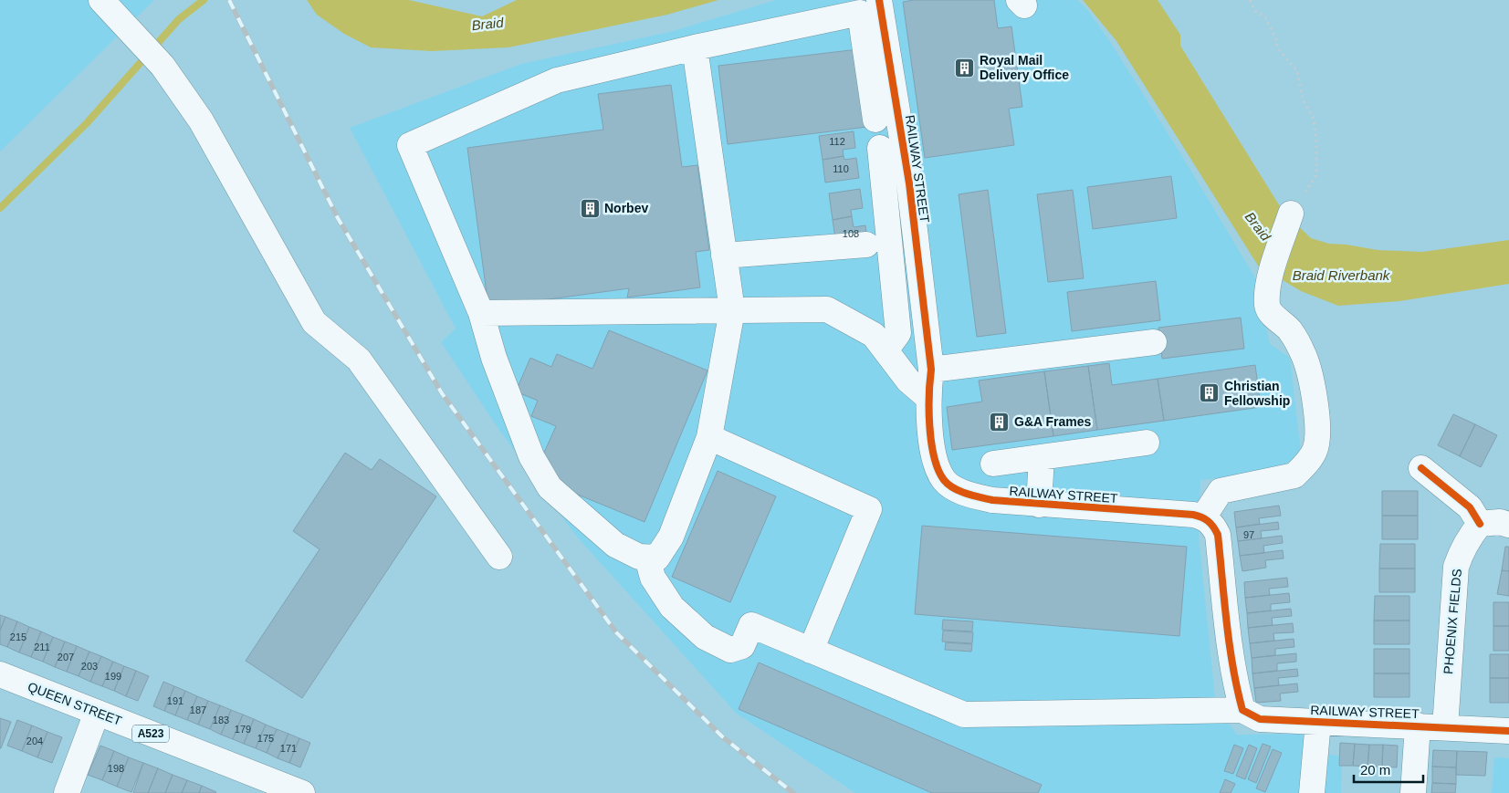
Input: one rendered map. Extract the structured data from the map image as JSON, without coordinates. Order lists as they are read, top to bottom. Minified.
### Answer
{"streets":{"street":["RAILWAY STREET","PHOENIX FIELDS","QUEEN STREET","A523"]},"crossings":[["RAILWAY STREET","PHOENIX FIELDS"]],"water":["Braid","Braid Riverbank"],"places":{"building":["Royal Mail Delivery Office","Norbev","Christian Fellowship","G&A Frames"]},"house_numbers":["112","110","108","97","215","211","207","203","199","191","187","183","179","175","204","171","198"],"scale_bar":"20 m"}
